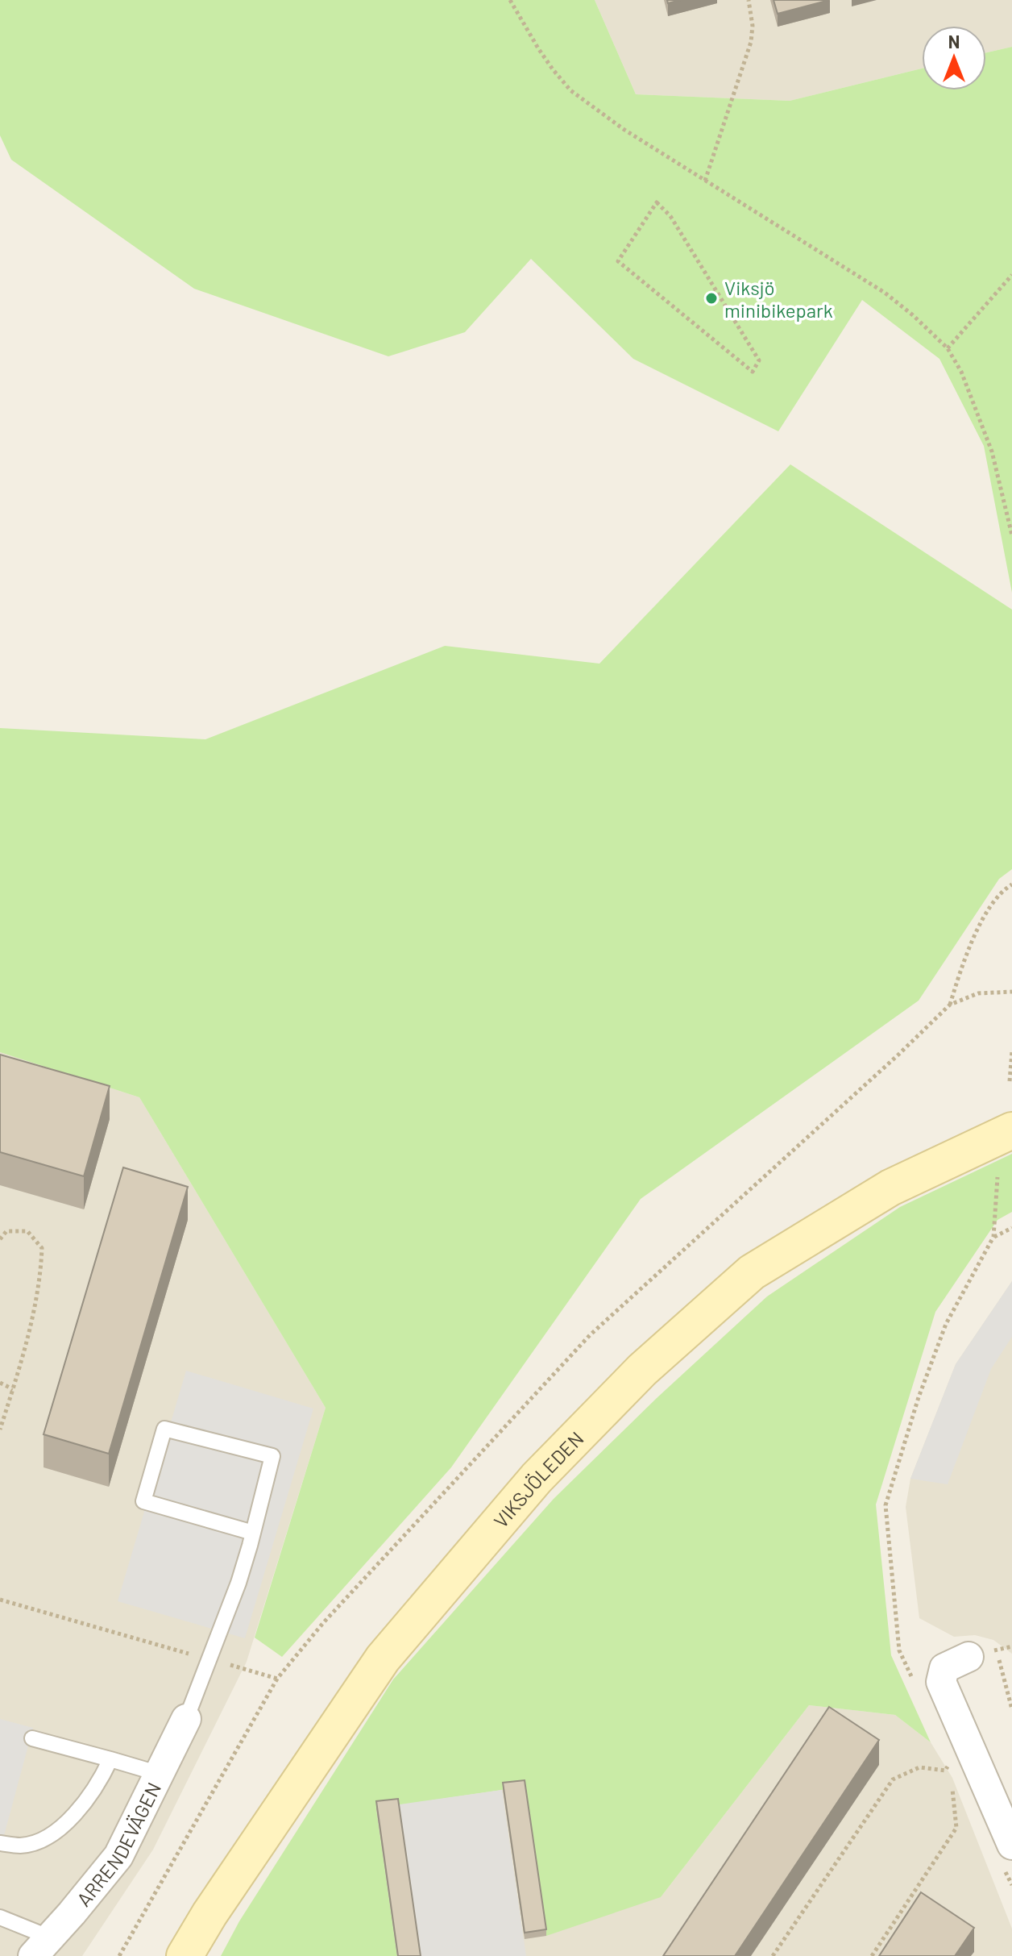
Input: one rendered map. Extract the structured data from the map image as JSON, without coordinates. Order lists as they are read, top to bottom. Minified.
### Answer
{"streets":{"main road":["VIKSJÖLEDEN"],"street":["ARRENDEVÄGEN"]},"places":["Viksjö minibikepark"],"north":"top"}
